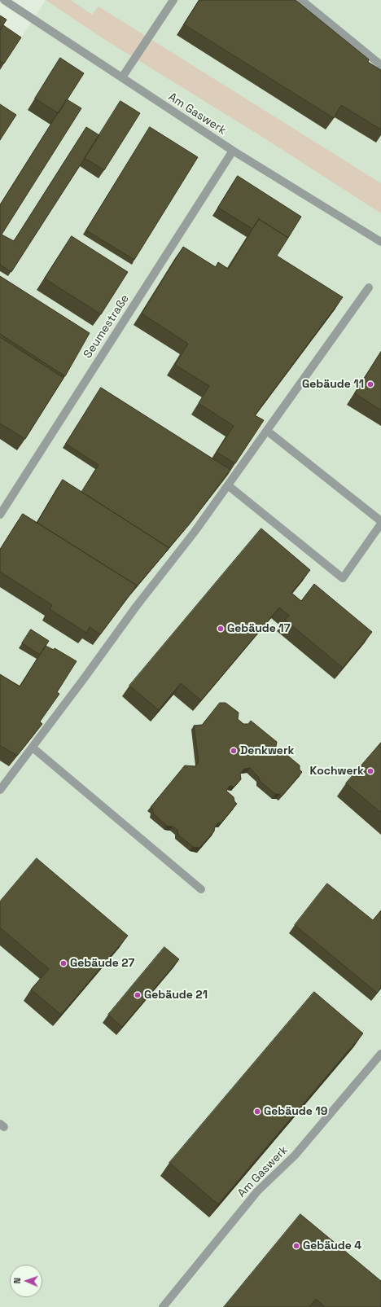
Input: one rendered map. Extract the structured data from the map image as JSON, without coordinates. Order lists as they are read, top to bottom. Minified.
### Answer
{"streets":{"street":["Am Gaswerk","Seumestraße"]},"crossings":[["Am Gaswerk","Seumestraße"]],"places":["Gebäude 11","Gebäude 17","Denkwerk","Kochwerk","Gebäude 27","Gebäude 21","Gebäude 19","Gebäude 4"],"north":"left"}
